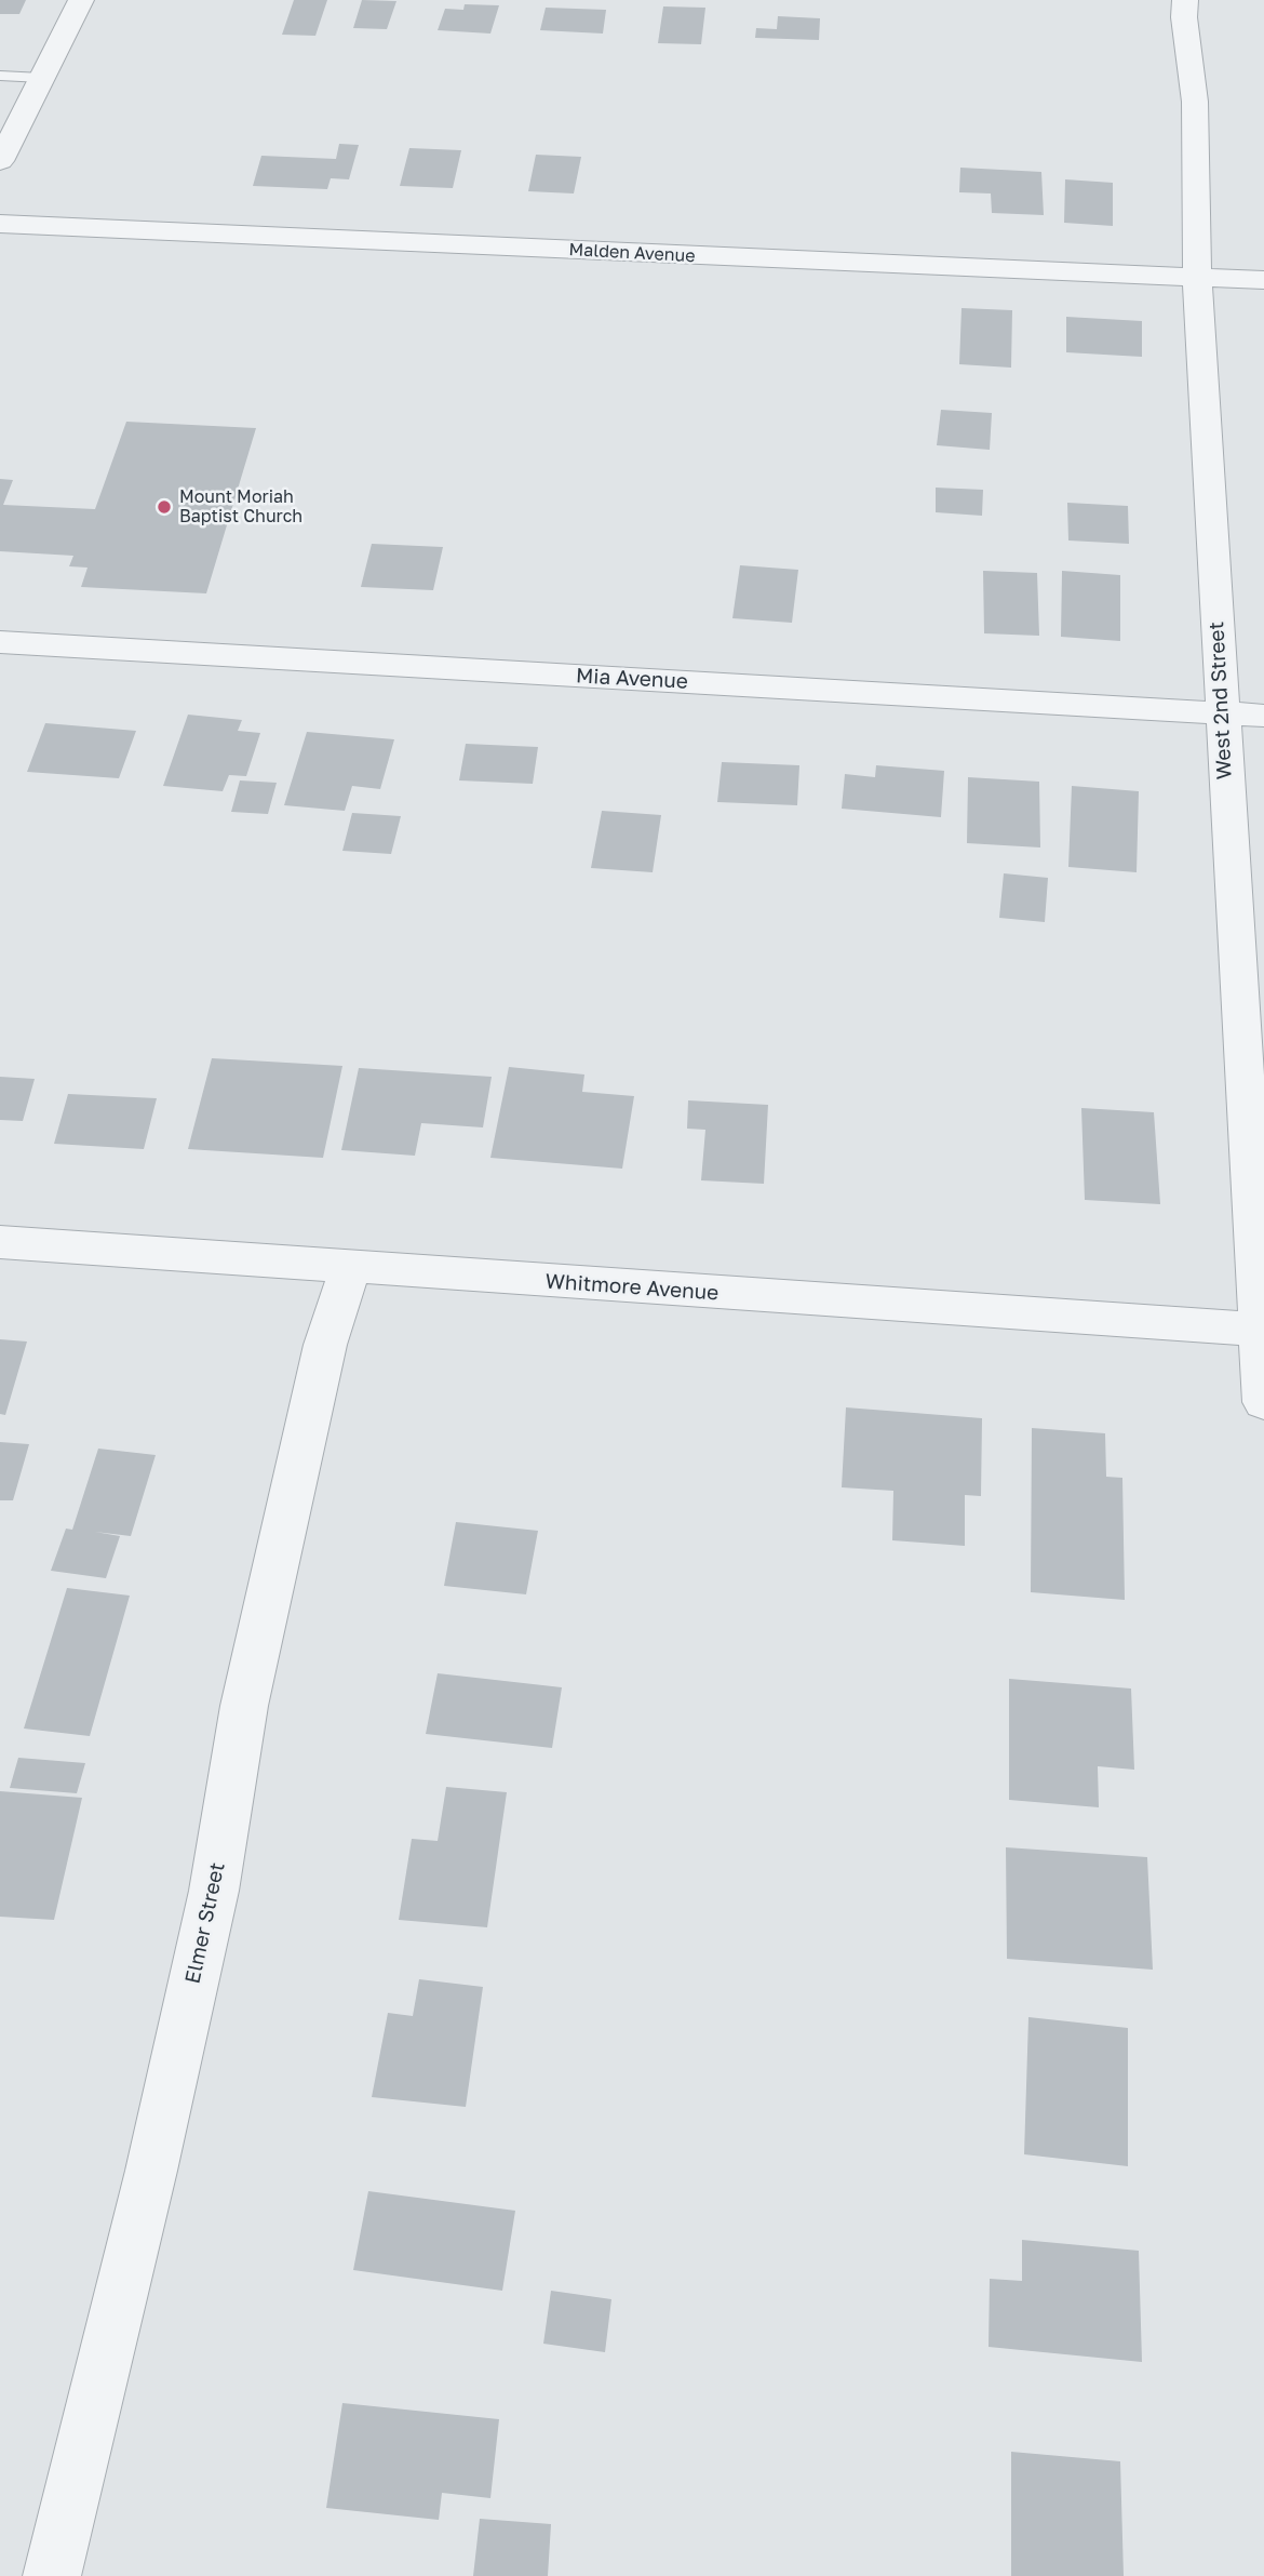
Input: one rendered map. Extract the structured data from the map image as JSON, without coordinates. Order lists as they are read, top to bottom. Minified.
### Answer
{"streets":{"street":["Malden Avenue","Mia Avenue","West 2nd Street","Whitmore Avenue","Elmer Street"]},"crossings":[["Malden Avenue","West 2nd Street"],["Mia Avenue","West 2nd Street"],["West 2nd Street","Whitmore Avenue"],["Whitmore Avenue","Elmer Street"]],"places":["Mount Moriah Baptist Church"]}
